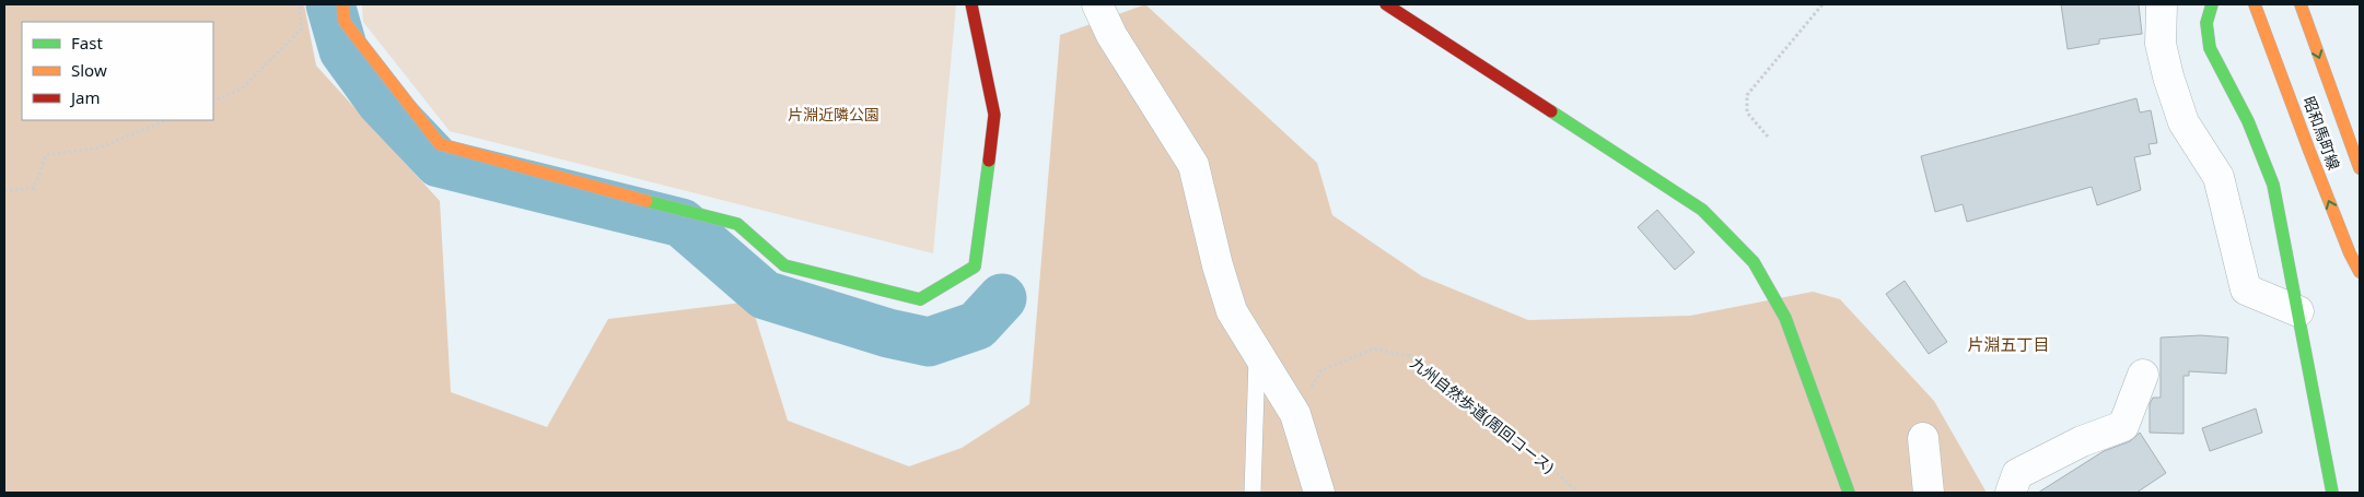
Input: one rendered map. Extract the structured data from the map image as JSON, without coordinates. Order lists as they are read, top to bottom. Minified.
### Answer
{"streets":{"street":["昭和馬町線"],"path":["九州自然歩道(周回コース)"]},"districts":["片淵五丁目"],"parks":["片淵近隣公園"],"legend":["Fast","Slow","Jam"]}
